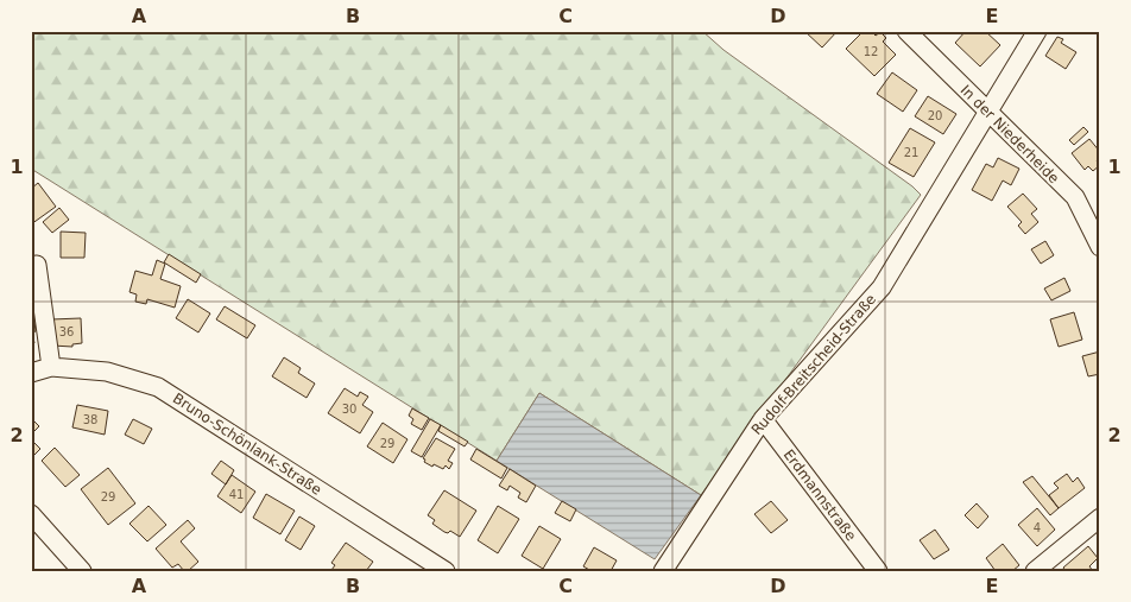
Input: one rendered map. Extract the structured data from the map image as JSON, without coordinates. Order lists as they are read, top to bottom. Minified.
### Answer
{"streets":{"street":["In der Niederheide","Rudolf-Breitscheid-Straße","Bruno-Schönlank-Straße","Erdmannstraße"]},"crossings":[["In der Niederheide","Rudolf-Breitscheid-Straße"],["Rudolf-Breitscheid-Straße","Erdmannstraße"]],"house_numbers":["12","20","21","36","30","38","29","41","29","4"],"grid":{"columns":["A","B","C","D","E"],"rows":["1","2"]}}
